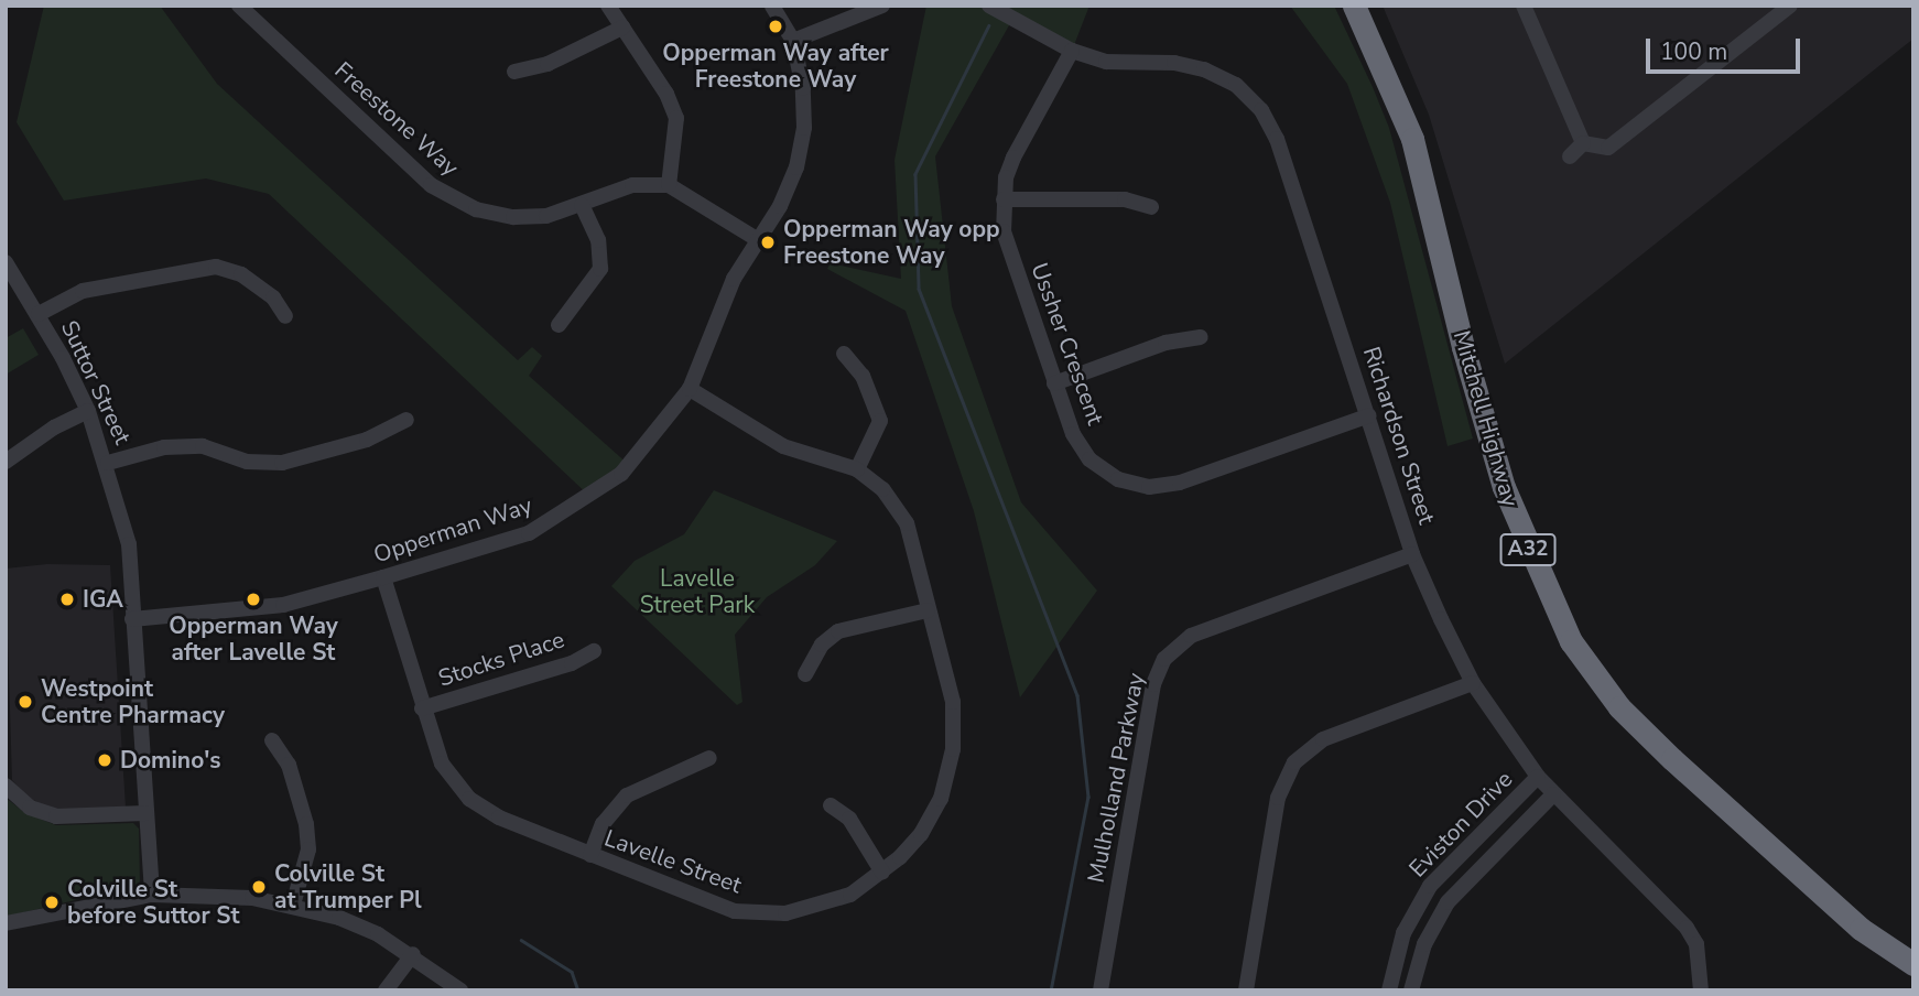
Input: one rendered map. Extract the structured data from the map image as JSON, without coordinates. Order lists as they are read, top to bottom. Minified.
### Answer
{"streets":{"highway":["Mitchell Highway","A32"],"street":["Freestone Way","Ussher Crescent","Suttor Street","Richardson Street","Opperman Way","Stocks Place","Mulholland Parkway","Eviston Drive","Lavelle Street"]},"crossings":[["Ussher Crescent","Richardson Street"],["Suttor Street","Opperman Way"],["Richardson Street","Mulholland Parkway"],["Richardson Street","Eviston Drive"],["Opperman Way","Lavelle Street"],["Stocks Place","Lavelle Street"]],"parks":["Lavelle Street Park"],"places":["Opperman Way after Freestone Way","Opperman Way opp Freestone Way","IGA","Opperman Way after Lavelle St","Westpoint Centre Pharmacy","Domino's","Colville St at Trumper Pl","Colville St before Suttor St"],"scale_bar":"100 m"}
